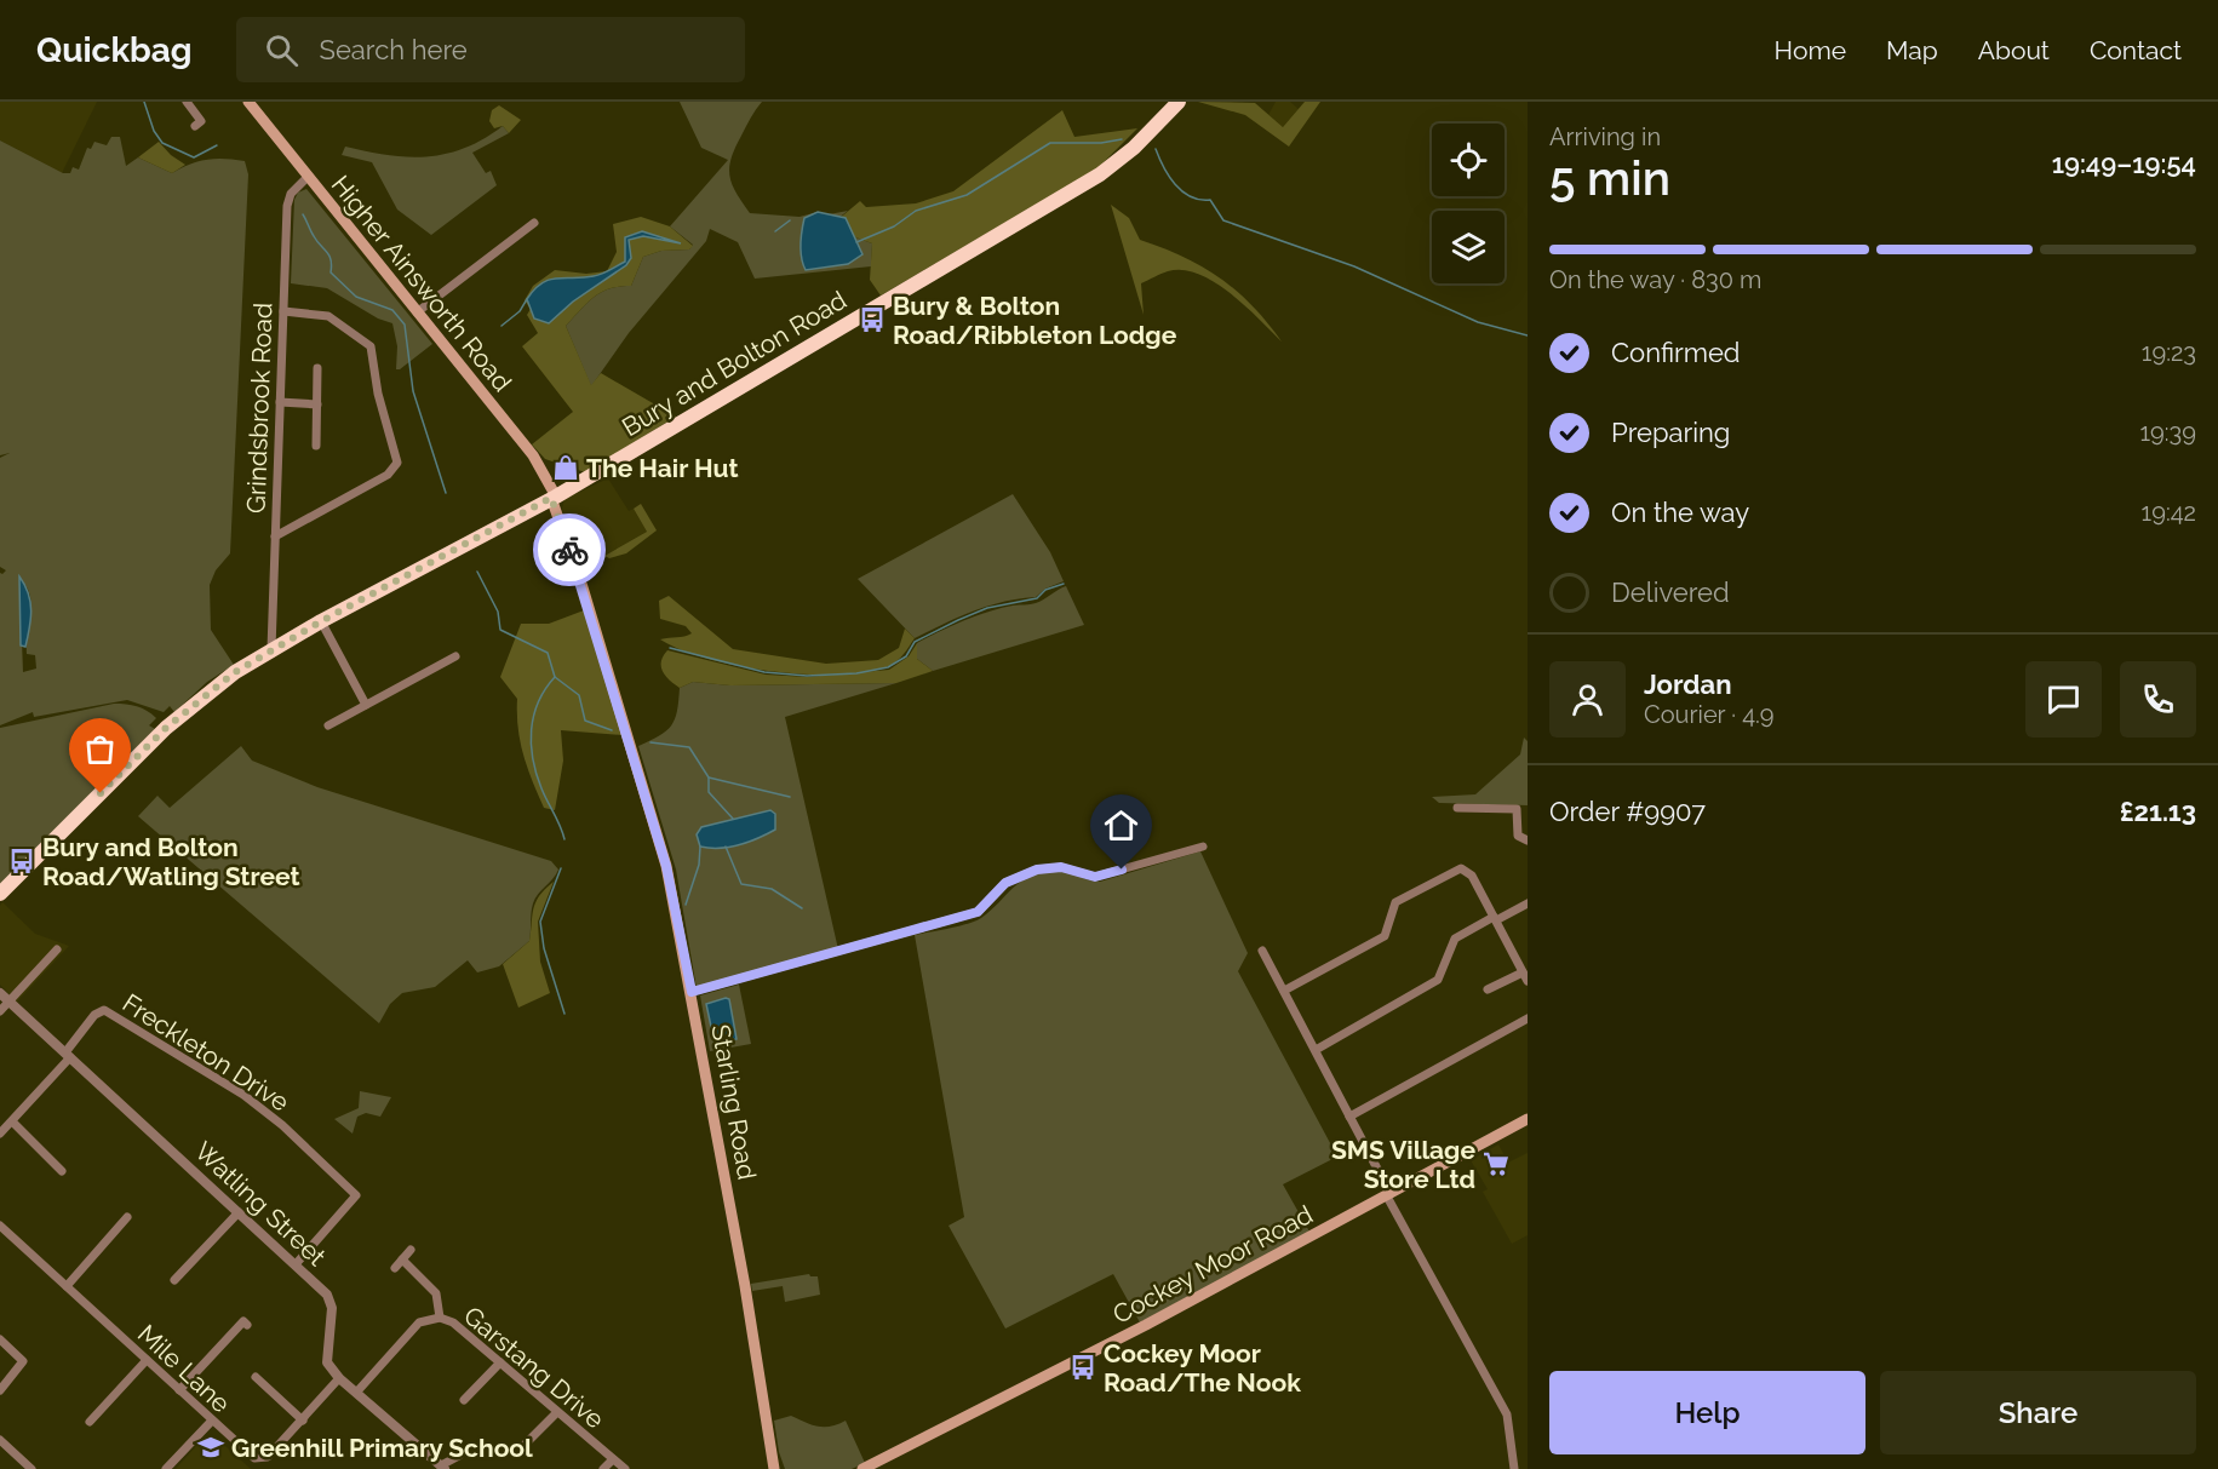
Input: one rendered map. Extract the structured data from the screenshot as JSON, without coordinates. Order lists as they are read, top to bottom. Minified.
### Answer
{"streets":{"highway":["Bury and Bolton Road"],"main road":["Higher Ainsworth Road","Starling Road","Cockey Moor Road"],"street":["Grindsbrook Road","Freckleton Drive","Watling Street","Garstang Drive","Mile Lane"]},"crossings":[["Higher Ainsworth Road","Bury and Bolton Road"],["Higher Ainsworth Road","Grindsbrook Road"],["Higher Ainsworth Road","Starling Road"],["Bury and Bolton Road","Grindsbrook Road"],["Bury and Bolton Road","Starling Road"],["Freckleton Drive","Watling Street"],["Watling Street","Mile Lane"]],"places":{"bus stop":["Bury & Bolton Road/Ribbleton Lodge","Bury and Bolton Road/Watling Street","Cockey Moor Road/The Nook"],"shop":["The Hair Hut"],"supermarket":["SMS Village Store Ltd"],"school or university":["Greenhill Primary School"]},"page":{"header":"Quickbag","search":"Search here","nav":["Home","Map","About","Contact"],"heading":["5 min","Arriving in","19:49–19:54"],"panel":["Jordan","Courier · 4.9","Order #9907","£21.13"],"bar":"On the way · 830 m","list":[["Confirmed","19:23"],["Preparing","19:39"],["On the way","19:42"],"Delivered"],"buttons":["Help","Share"]}}
